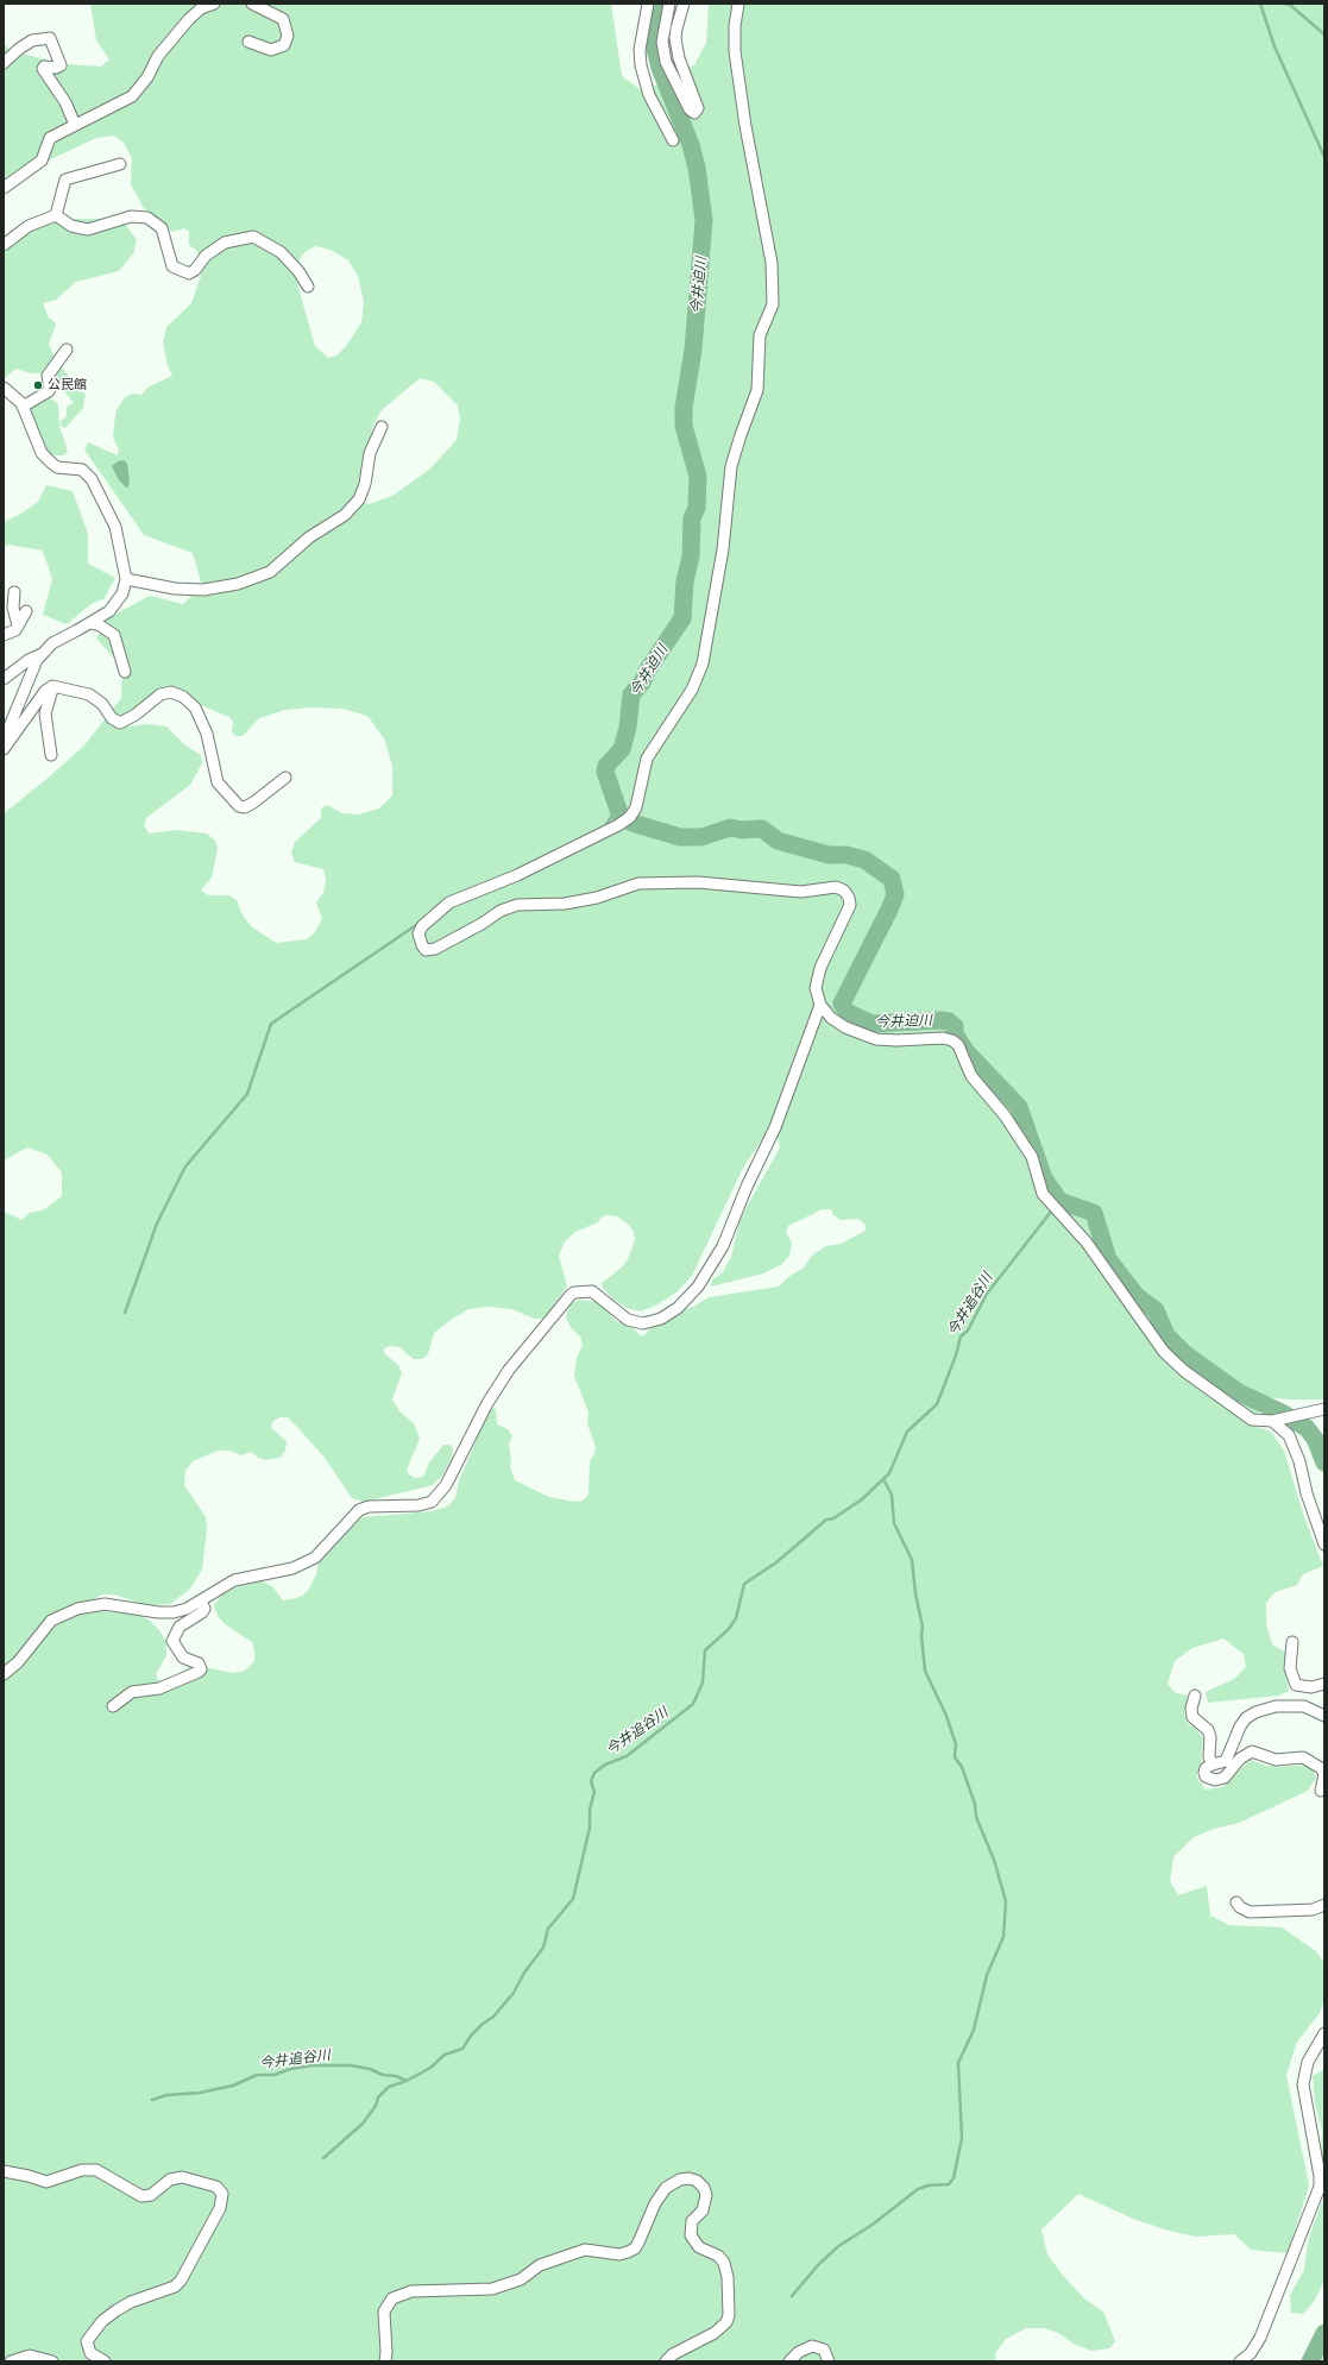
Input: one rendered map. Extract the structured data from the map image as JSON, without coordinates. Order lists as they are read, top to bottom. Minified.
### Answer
{"water":["今井迫川","今井追谷川"],"places":["公民館"]}
